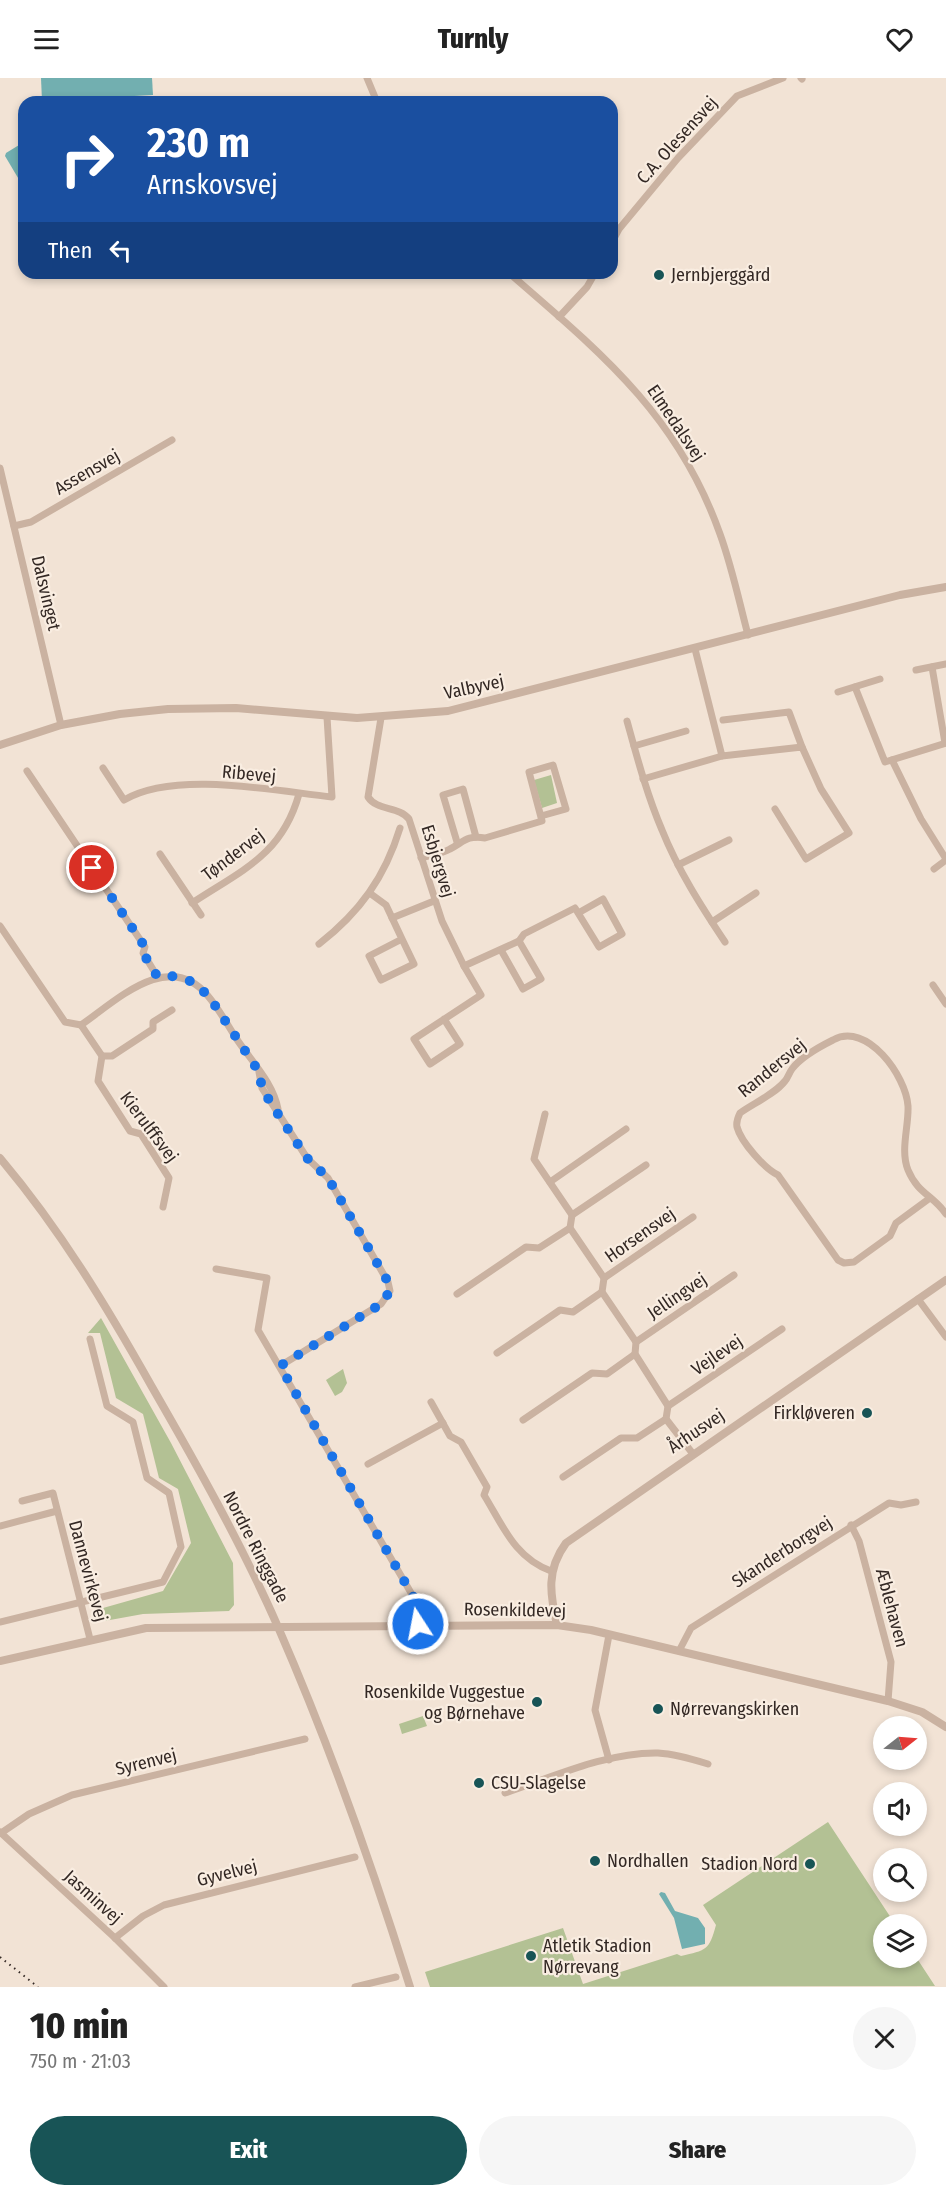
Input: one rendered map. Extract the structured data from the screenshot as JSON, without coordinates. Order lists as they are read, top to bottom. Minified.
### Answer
{"streets":{"street":["C.A. Olesensvej","Elmedalsvej","Assensvej","Dalsvinget","Valbyvej","Ribevej","Tøndervej","Esbjergvej","Randersvej","Kierulffsvej","Horsensvej","Jellingvej","Vejlevej","Århusvej","Nordre Ringgade","Skanderborgvej","Dannevirkevej","Æblehaven","Rosenkildevej","Syrenvej","Gyvelvej","Jasminvej"]},"crossings":[["Elmedalsvej","Valbyvej"],["Assensvej","Dalsvinget"],["Dalsvinget","Valbyvej"],["Valbyvej","Ribevej"],["Valbyvej","Esbjergvej"],["Ribevej","Tøndervej"],["Nordre Ringgade","Rosenkildevej"],["Skanderborgvej","Æblehaven"],["Skanderborgvej","Rosenkildevej"],["Dannevirkevej","Rosenkildevej"],["Æblehaven","Rosenkildevej"],["Syrenvej","Jasminvej"],["Gyvelvej","Jasminvej"]],"places":["Jernbjerggård","Firkløveren","Rosenkilde Vuggestue og Børnehave","Nørrevangskirken","CSU-Slagelse","Nordhallen","Stadion Nord","Atletik Stadion Nørrevang"],"north":"right","page":{"header":"Turnly","turn":["230 m","Arnskovsvej"],"then":"Then","heading":["10 min","750 m · 21:03"],"buttons":["Exit","Share"]}}
